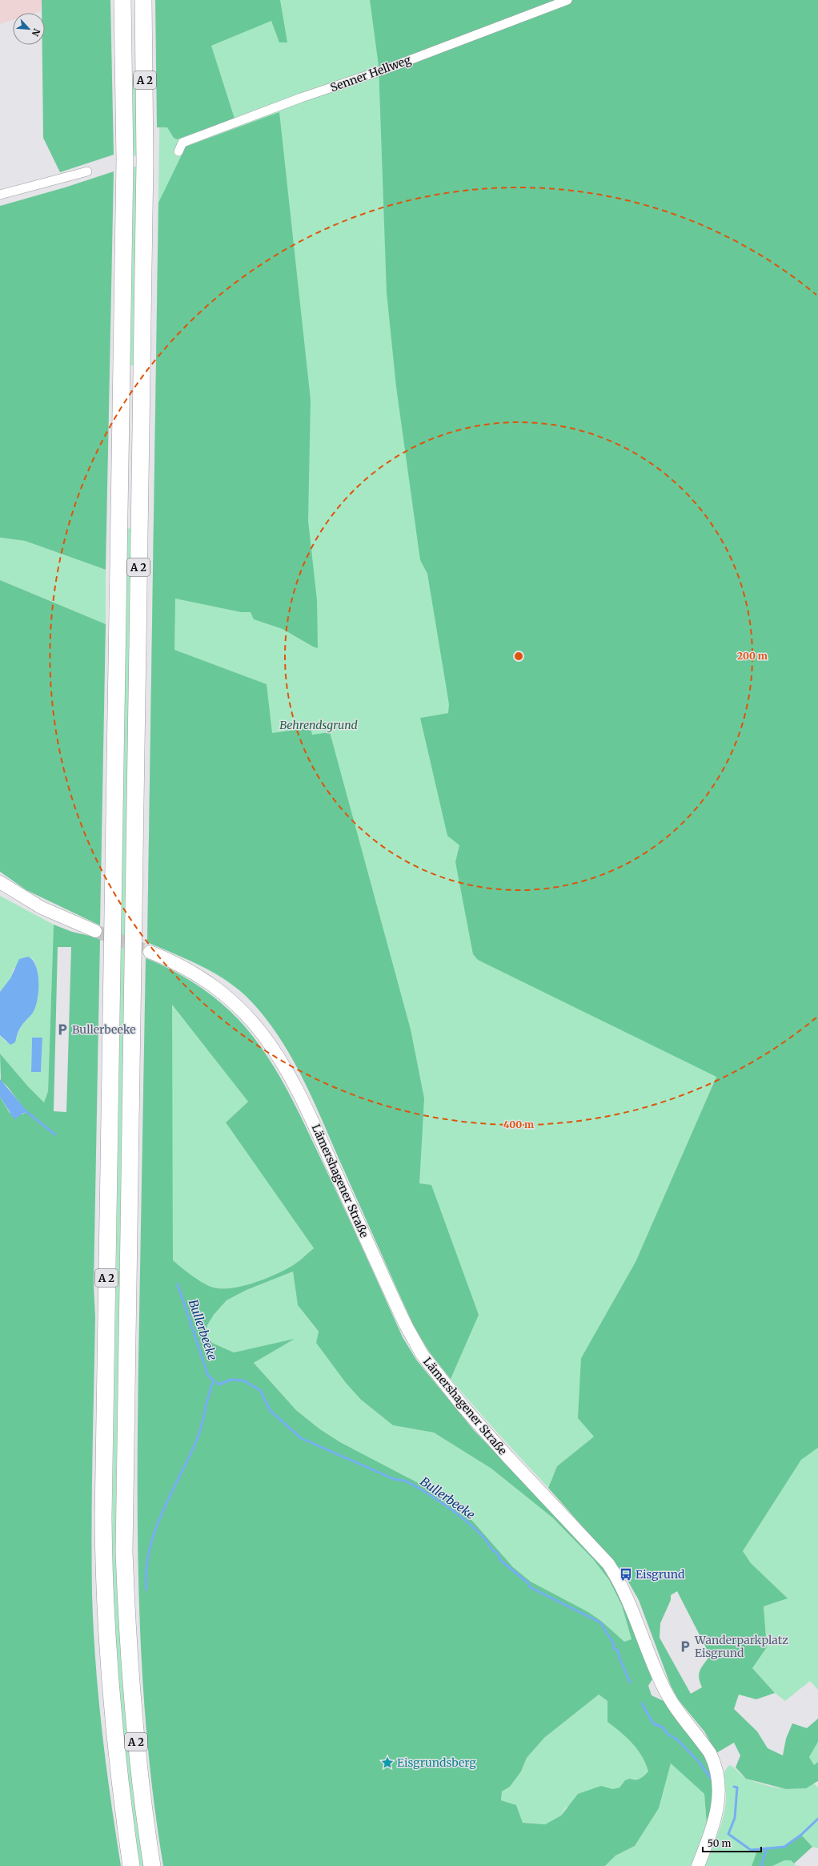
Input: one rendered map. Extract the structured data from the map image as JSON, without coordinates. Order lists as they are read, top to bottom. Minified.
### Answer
{"streets":{"highway":["A 2"],"main road":["Lämershagener Straße"],"street":["Senner Hellweg"]},"water":["Bullerbeeke"],"parks":["Behrendsgrund"],"places":{"parking":["Bullerbeeke","Wanderparkplatz Eisgrund"],"bus stop":["Eisgrund"],"place":["Eisgrundsberg"]},"scale_bar":"50 m","north":"bottom right","rings":["200 m","400 m"]}
